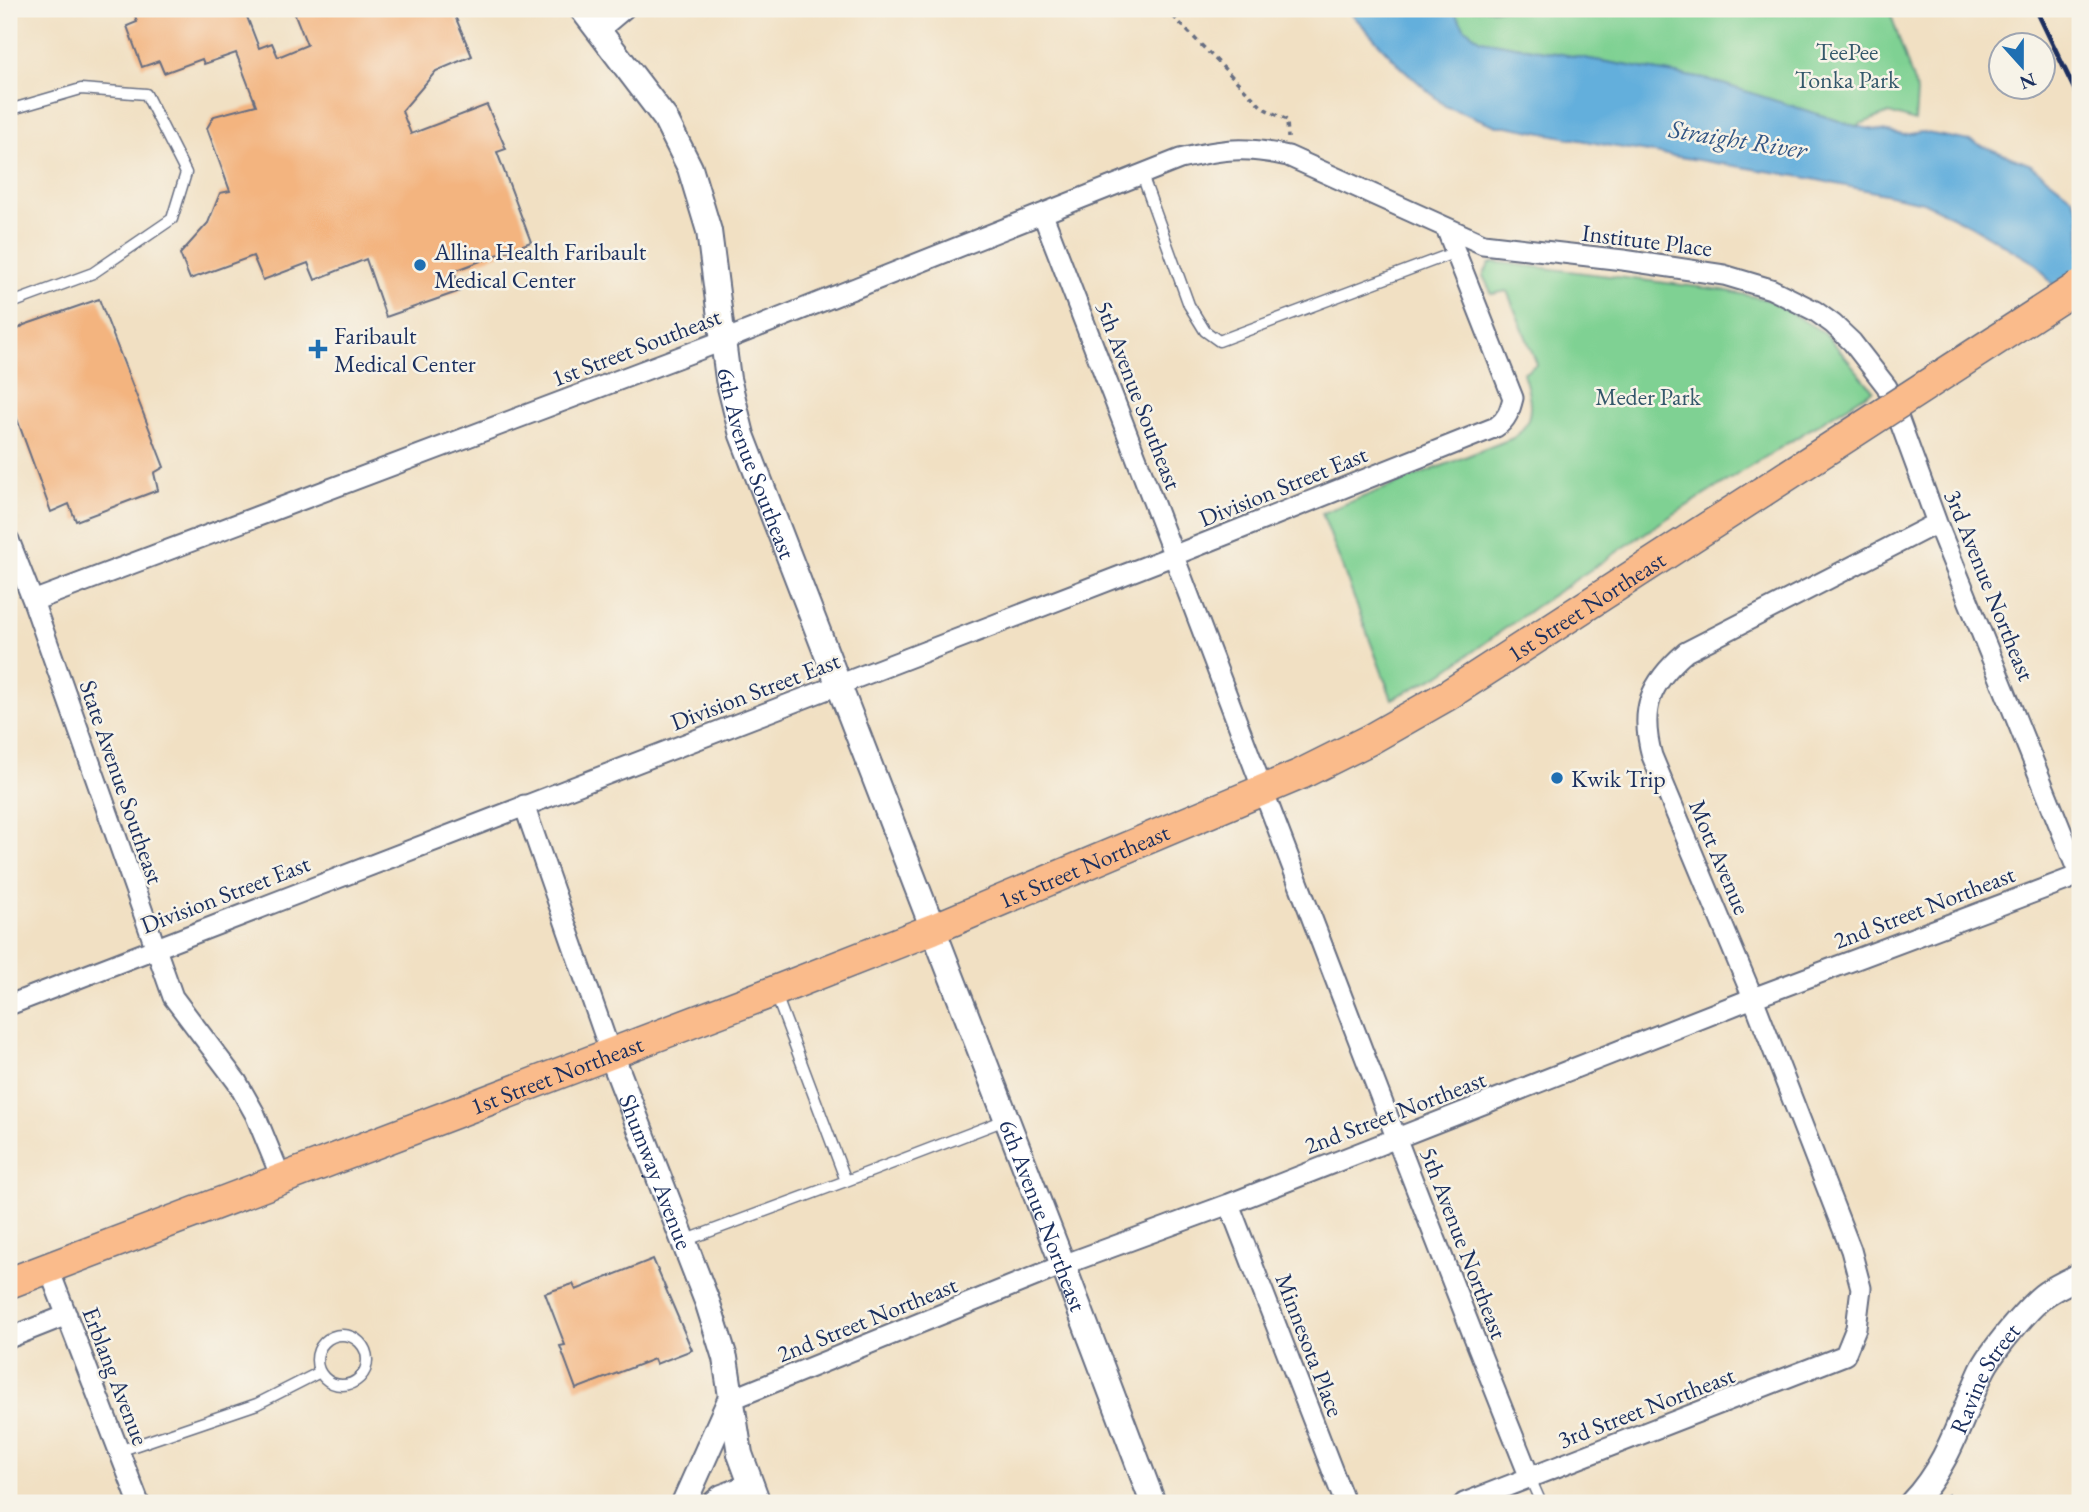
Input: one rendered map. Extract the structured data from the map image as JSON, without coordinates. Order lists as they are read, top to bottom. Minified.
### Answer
{"streets":{"main road":["1st Street Northeast"],"street":["Institute Place","1st Street Southeast","5th Avenue Southeast","6th Avenue Southeast","Division Street East","3rd Avenue Northeast","State Avenue Southeast","Mott Avenue","2nd Street Northeast","Shumway Avenue","6th Avenue Northeast","5th Avenue Northeast","Minnesota Place","Erblang Avenue","Ravine Street","3rd Street Northeast"]},"crossings":[["Institute Place","1st Street Southeast"],["Institute Place","3rd Avenue Northeast"],["1st Street Southeast","5th Avenue Southeast"],["1st Street Southeast","6th Avenue Southeast"],["1st Street Southeast","State Avenue Southeast"],["5th Avenue Southeast","Division Street East"],["5th Avenue Southeast","1st Street Northeast"],["5th Avenue Southeast","5th Avenue Northeast"],["6th Avenue Southeast","Division Street East"],["6th Avenue Southeast","1st Street Northeast"],["6th Avenue Southeast","6th Avenue Northeast"],["Division Street East","State Avenue Southeast"],["Division Street East","Shumway Avenue"],["3rd Avenue Northeast","Mott Avenue"],["3rd Avenue Northeast","2nd Street Northeast"],["1st Street Northeast","State Avenue Southeast"],["1st Street Northeast","Shumway Avenue"],["1st Street Northeast","6th Avenue Northeast"],["1st Street Northeast","5th Avenue Northeast"],["1st Street Northeast","Erblang Avenue"],["Mott Avenue","2nd Street Northeast"],["Mott Avenue","3rd Street Northeast"],["2nd Street Northeast","Shumway Avenue"],["2nd Street Northeast","6th Avenue Northeast"],["2nd Street Northeast","5th Avenue Northeast"],["2nd Street Northeast","Minnesota Place"],["5th Avenue Northeast","3rd Street Northeast"]],"water":["Straight River"],"parks":["TeePee Tonka Park","Meder Park"],"places":{"other":["Allina Health Faribault Medical Center","Kwik Trip"],"health":["Faribault Medical Center"]},"north":"bottom"}
